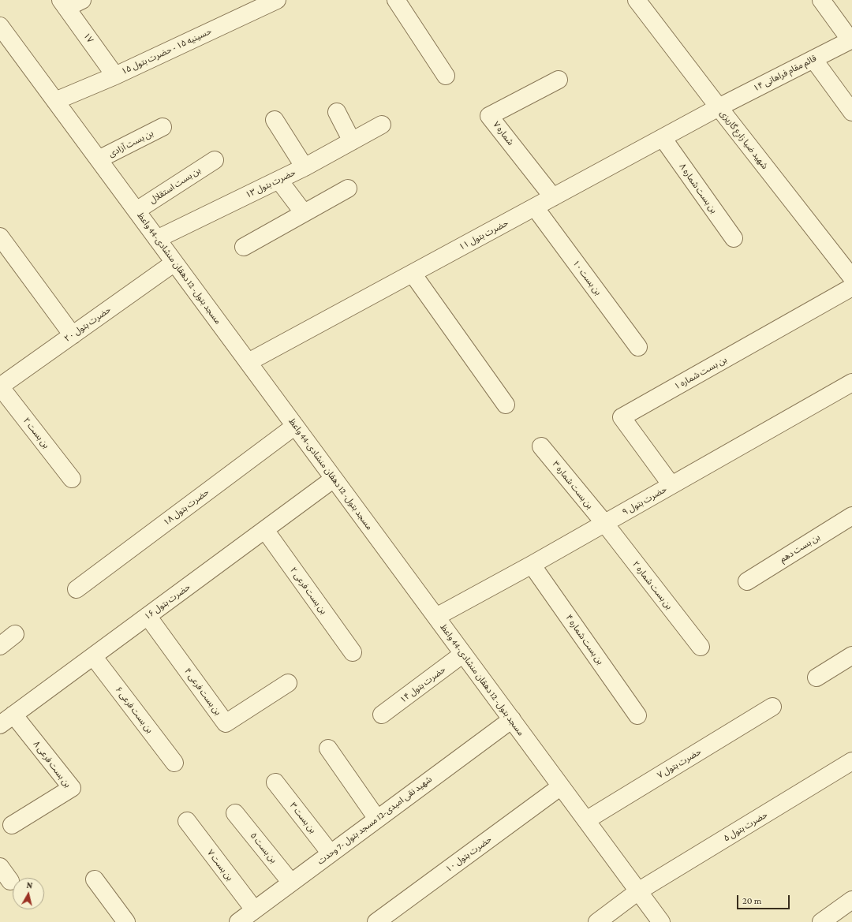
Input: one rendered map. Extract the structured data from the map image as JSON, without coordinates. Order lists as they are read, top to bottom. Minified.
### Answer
{"streets":{"street":["۱۷","حسینیه ۱۵ - حضرت بتول ۱۵","۱۴ قائم مقام فراهانی","شماره ۷","شهید ضیا زارع گاریزی","بن بست آزادی","حضرت بتول ۱۳","بن بست استقلال","بن بست شماره ۸","حضرت بتول ۱۱","مسجد بتول- 12 دهقان منشادی-44 واعظ","بن بست ۱۰","حضرت بتول ۲۰","بن بست شماره ۱","بن بست ۲","بن بست شماره ۳","حضرت بتول ۹","حضرت بتول ۱۸","بن بست دهم","بن بست شماره ۲","بن بست فرعی ۲","حضرت بتول ۱۶","بن بست شماره ۴","حضرت بتول ۱۴","بن بست فرعی ۴","بن بست فرعی ۶","حضرت بتول ۷","بن بست فرعی ۸","بن بست ۳","شهید نقی امیدی-12 مسجد بتول -7 وحدت","حضرت بتول ۵","بن بست ۵","حضرت بتول ۱۰","بن بست ۷"]},"crossings":[["۱۷","حسینیه ۱۵ - حضرت بتول ۱۵"],["حسینیه ۱۵ - حضرت بتول ۱۵","مسجد بتول- 12 دهقان منشادی-44 واعظ"],["۱۴ قائم مقام فراهانی","شهید ضیا زارع گاریزی"],["۱۴ قائم مقام فراهانی","حضرت بتول ۱۱"],["شماره ۷","حضرت بتول ۱۱"],["شهید ضیا زارع گاریزی","حضرت بتول ۱۱"],["بن بست آزادی","مسجد بتول- 12 دهقان منشادی-44 واعظ"],["حضرت بتول ۱۳","مسجد بتول- 12 دهقان منشادی-44 واعظ"],["بن بست استقلال","مسجد بتول- 12 دهقان منشادی-44 واعظ"],["بن بست شماره ۸","حضرت بتول ۱۱"],["حضرت بتول ۱۱","مسجد بتول- 12 دهقان منشادی-44 واعظ"],["حضرت بتول ۱۱","بن بست ۱۰"],["مسجد بتول- 12 دهقان منشادی-44 واعظ","حضرت بتول ۲۰"],["مسجد بتول- 12 دهقان منشادی-44 واعظ","حضرت بتول ۹"],["مسجد بتول- 12 دهقان منشادی-44 واعظ","حضرت بتول ۱۸"],["مسجد بتول- 12 دهقان منشادی-44 واعظ","حضرت بتول ۱۶"],["مسجد بتول- 12 دهقان منشادی-44 واعظ","حضرت بتول ۱۴"],["مسجد بتول- 12 دهقان منشادی-44 واعظ","حضرت بتول ۷"],["مسجد بتول- 12 دهقان منشادی-44 واعظ","شهید نقی امیدی-12 مسجد بتول -7 وحدت"],["مسجد بتول- 12 دهقان منشادی-44 واعظ","حضرت بتول ۵"],["مسجد بتول- 12 دهقان منشادی-44 واعظ","حضرت بتول ۱۰"],["حضرت بتول ۲۰","بن بست ۲"],["بن بست شماره ۱","حضرت بتول ۹"],["بن بست شماره ۳","حضرت بتول ۹"],["بن بست شماره ۳","بن بست شماره ۲"],["حضرت بتول ۹","بن بست شماره ۲"],["حضرت بتول ۹","بن بست شماره ۴"],["بن بست فرعی ۲","حضرت بتول ۱۶"],["حضرت بتول ۱۶","بن بست فرعی ۴"],["حضرت بتول ۱۶","بن بست فرعی ۶"],["حضرت بتول ۱۶","بن بست فرعی ۸"],["بن بست ۳","شهید نقی امیدی-12 مسجد بتول -7 وحدت"],["شهید نقی امیدی-12 مسجد بتول -7 وحدت","بن بست ۵"],["شهید نقی امیدی-12 مسجد بتول -7 وحدت","بن بست ۷"]],"scale_bar":"20 m","north":"top"}
